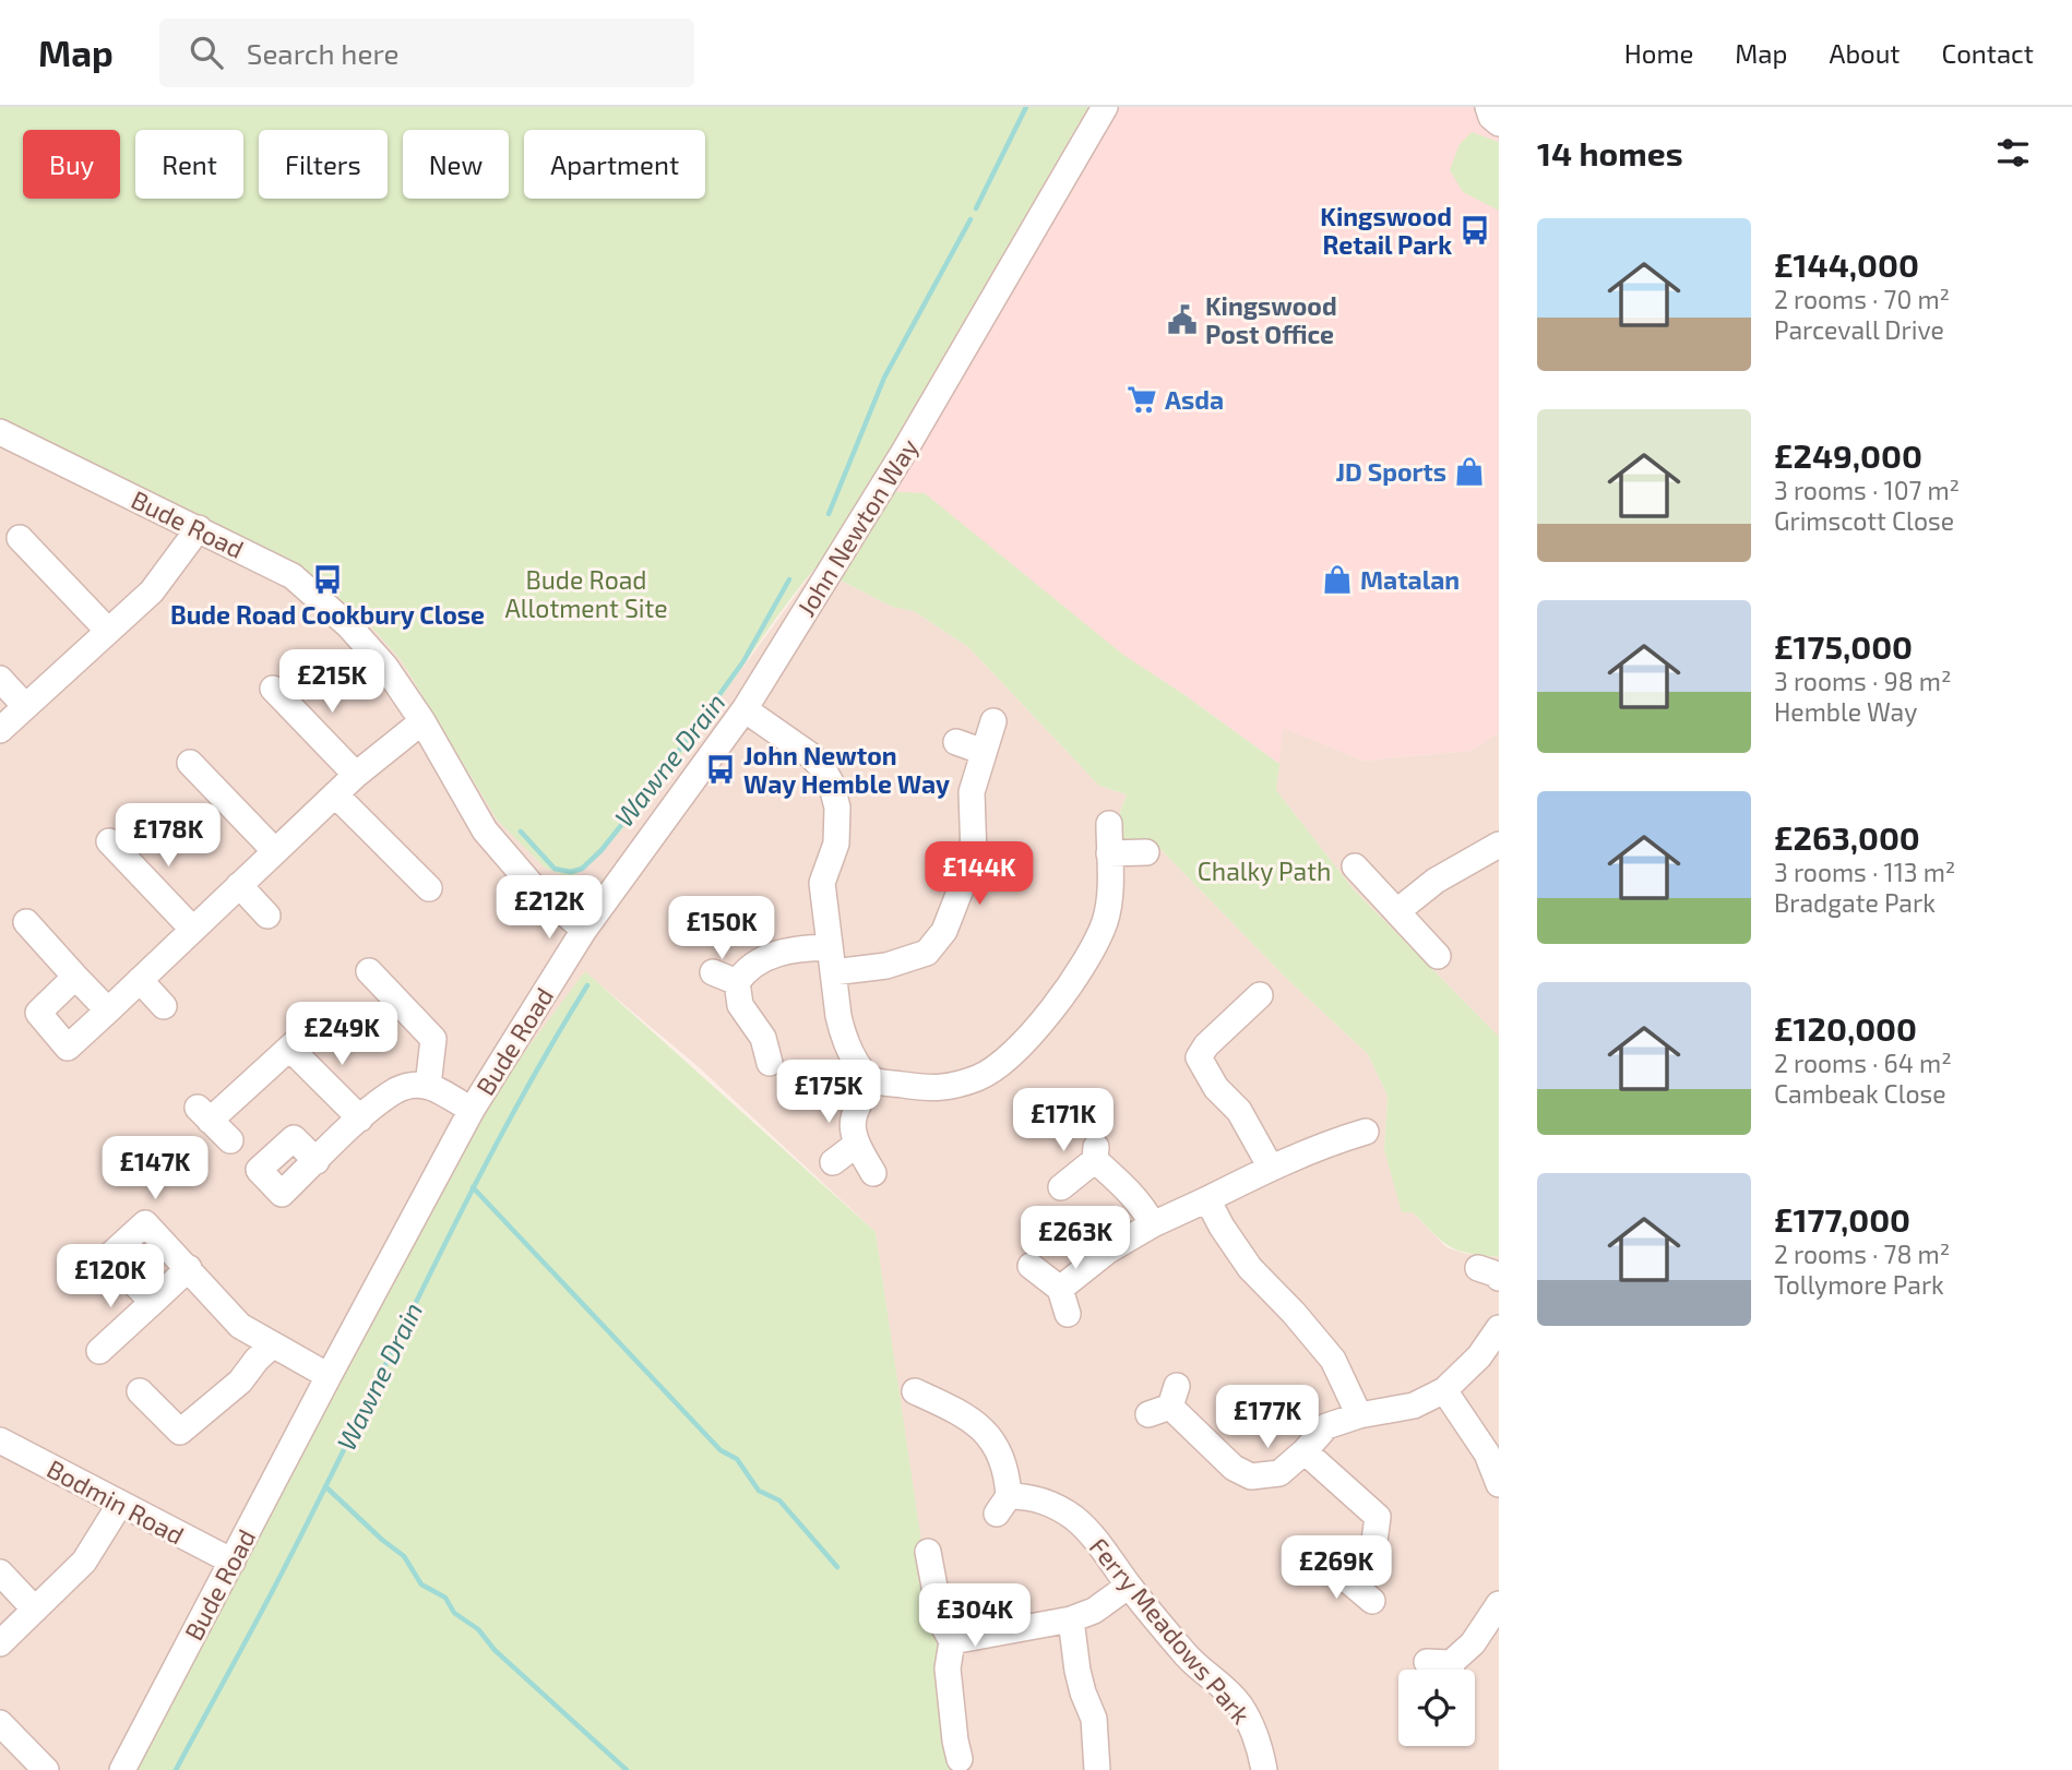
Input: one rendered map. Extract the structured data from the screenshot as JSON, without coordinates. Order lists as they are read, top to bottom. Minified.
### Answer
{"streets":{"street":["Bude Road","John Newton Way","Bodmin Road","Ferry Meadows Park"]},"crossings":[["Bude Road","John Newton Way"],["Bude Road","Bodmin Road"]],"water":["Wawne Drain"],"parks":["Bude Road Allotment Site","Chalky Path"],"places":{"bus stop":["Kingswood Retail Park","Bude Road Cookbury Close","John Newton Way Hemble Way"],"public building":["Kingswood Post Office"],"supermarket":["Asda"],"shop":["JD Sports","Matalan"]},"page":{"header":"Map","search":"Search here","nav":["Home","Map","About","Contact"],"heading":"14 homes","chip":["Buy","Rent","Filters","New","Apartment"],"list":[{"name":"£144,000","note":"2 rooms · 70 m² · Parcevall Drive"},{"name":"£249,000","note":"3 rooms · 107 m² · Grimscott Close"},{"name":"£175,000","note":"3 rooms · 98 m² · Hemble Way"},{"name":"£263,000","note":"3 rooms · 113 m² · Bradgate Park"},{"name":"£120,000","note":"2 rooms · 64 m² · Cambeak Close"},{"name":"£177,000","note":"2 rooms · 78 m² · Tollymore Park"}],"price":["£215K","£178K","£144K","£212K","£150K","£249K","£175K","£171K","£147K","£263K","£120K","£177K","£269K","£304K"]}}
